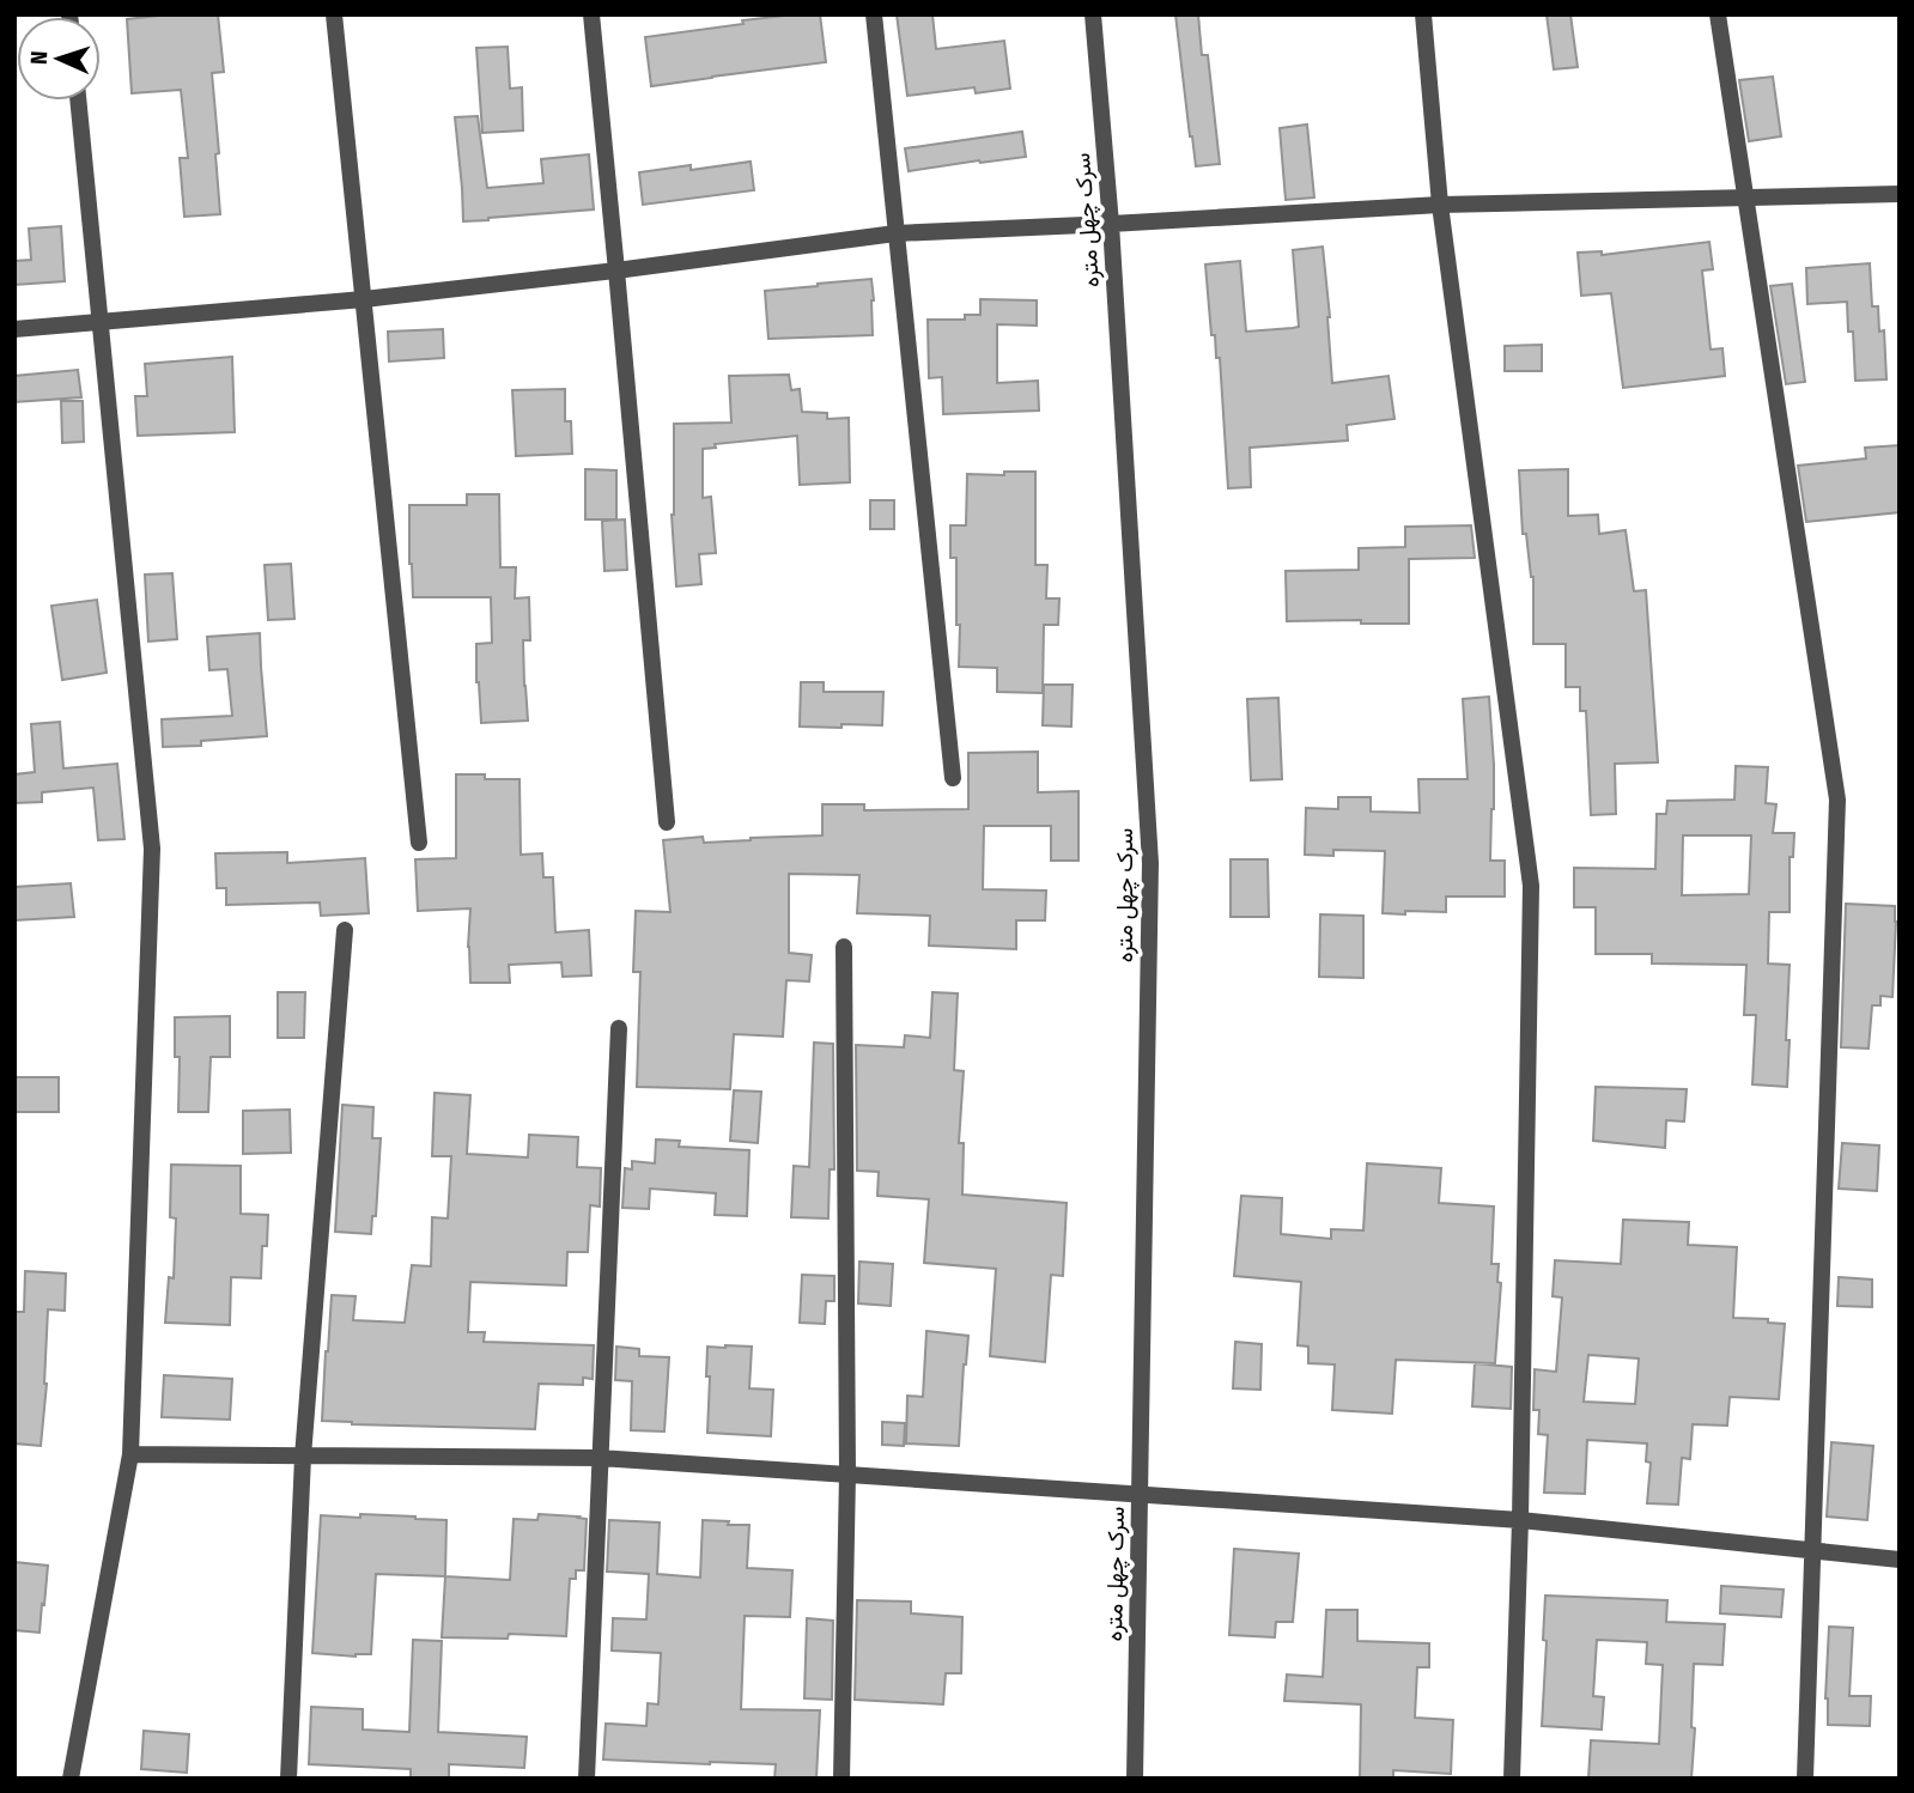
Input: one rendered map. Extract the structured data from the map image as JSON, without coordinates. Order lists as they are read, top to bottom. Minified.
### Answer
{"streets":{"street":["سرک چهل متره"]},"north":"left"}
